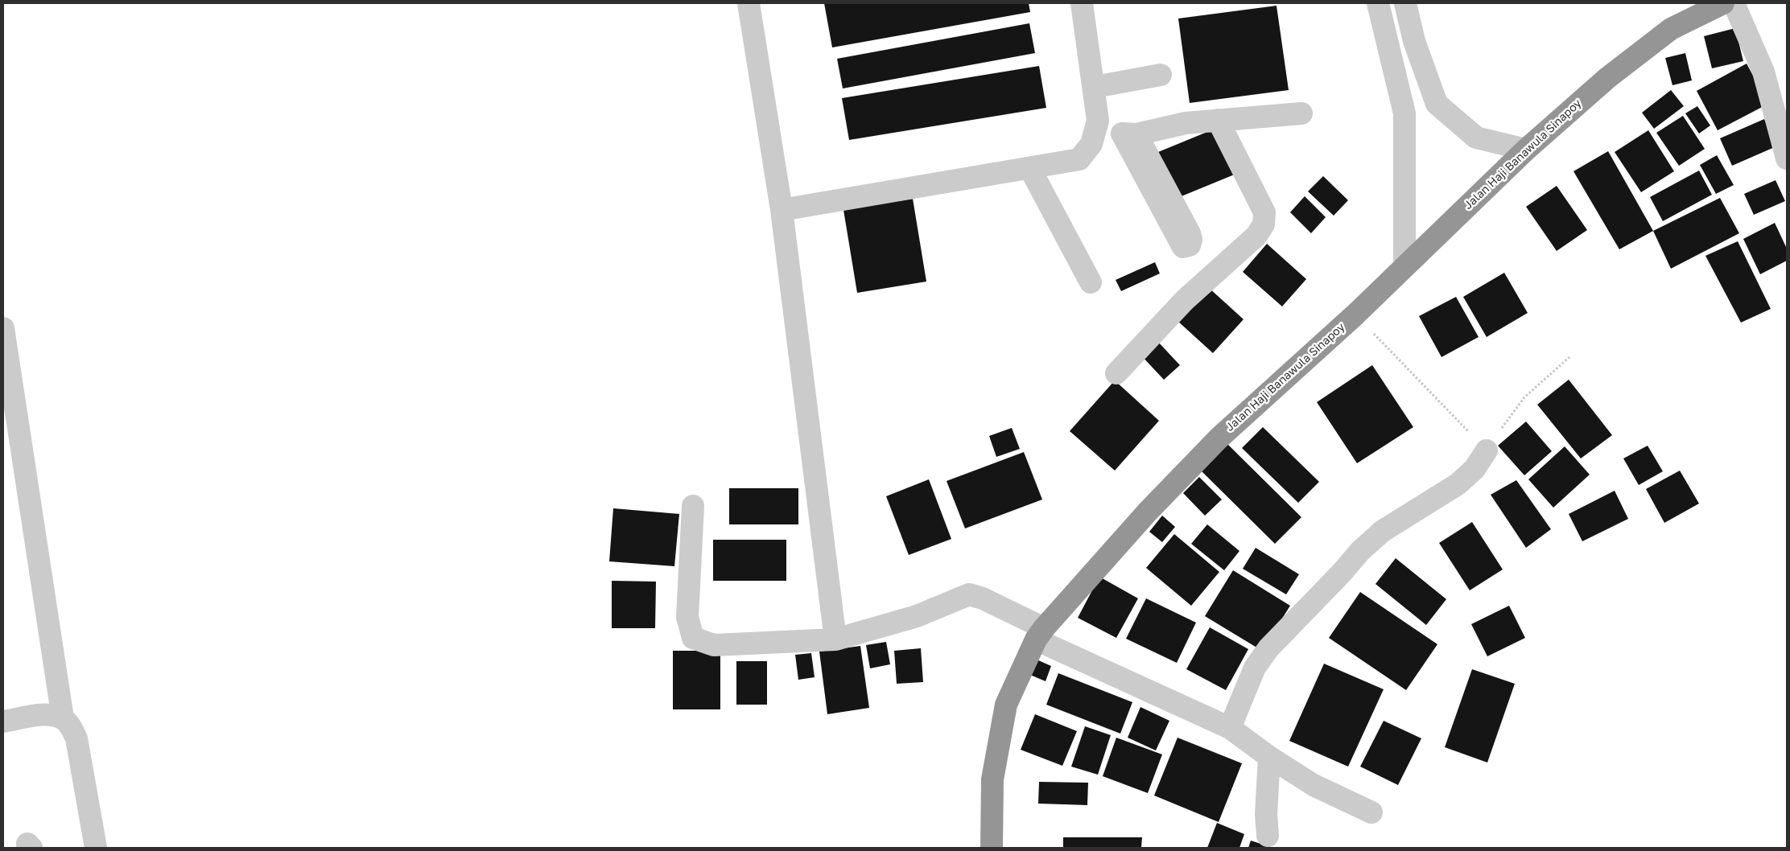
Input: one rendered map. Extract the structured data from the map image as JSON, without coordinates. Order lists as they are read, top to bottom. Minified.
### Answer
{"streets":{"highway":["Jalan Haji Banawula Sinapoy"]}}
